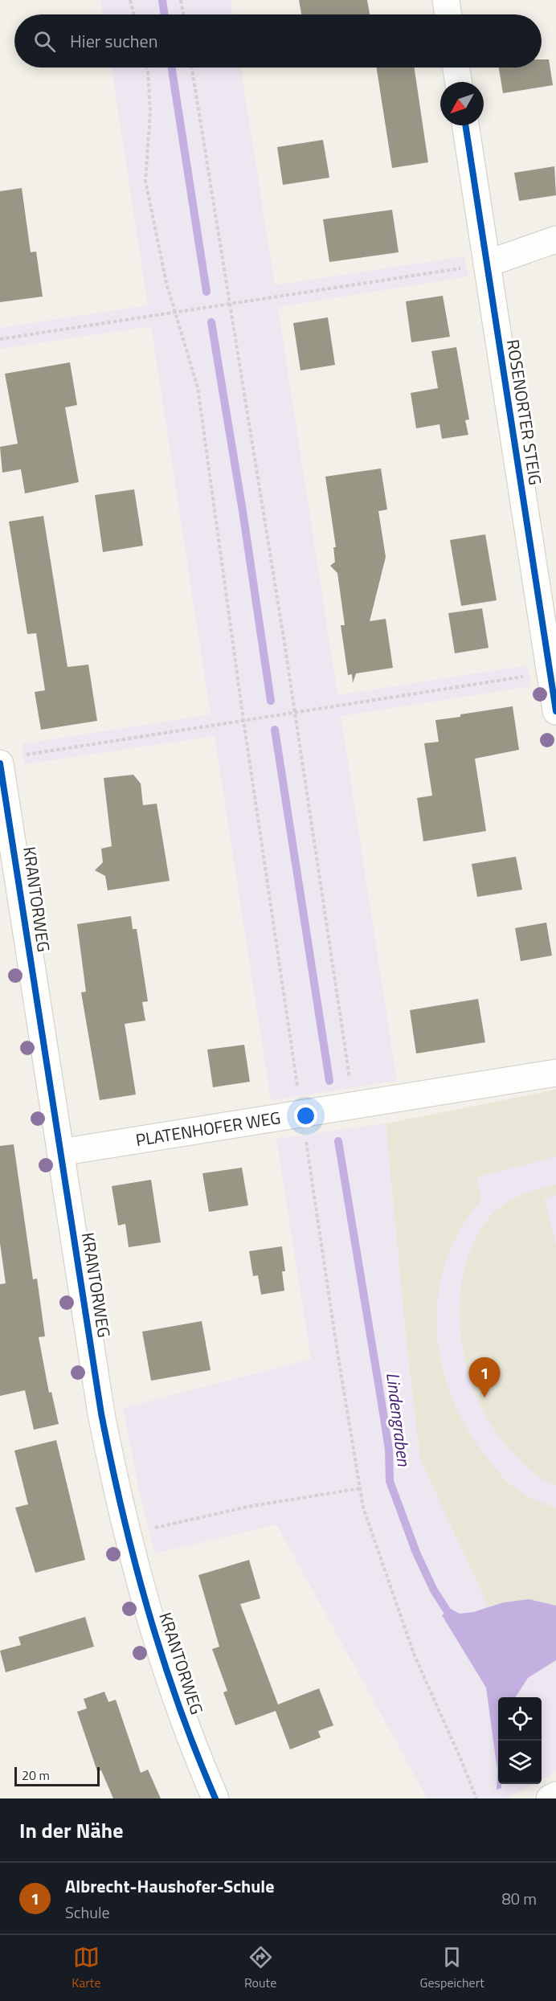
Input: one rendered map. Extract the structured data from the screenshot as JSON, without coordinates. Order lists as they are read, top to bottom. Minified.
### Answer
{"streets":{"street":["ROSENORTER STEIG","KRANTORWEG","PLATENHOFER WEG"]},"crossings":[["KRANTORWEG","PLATENHOFER WEG"]],"water":["Lindengraben"],"scale_bar":"20 m","north":"bottom left","page":{"search":"Hier suchen","pins":"1","scale":"20 m","heading":"In der Nähe","list":[{"mark":"1","name":"Albrecht-Haushofer-Schule","note":"Schule","value":"80 m"}],"nav":["Karte","Route","Gespeichert"]}}
